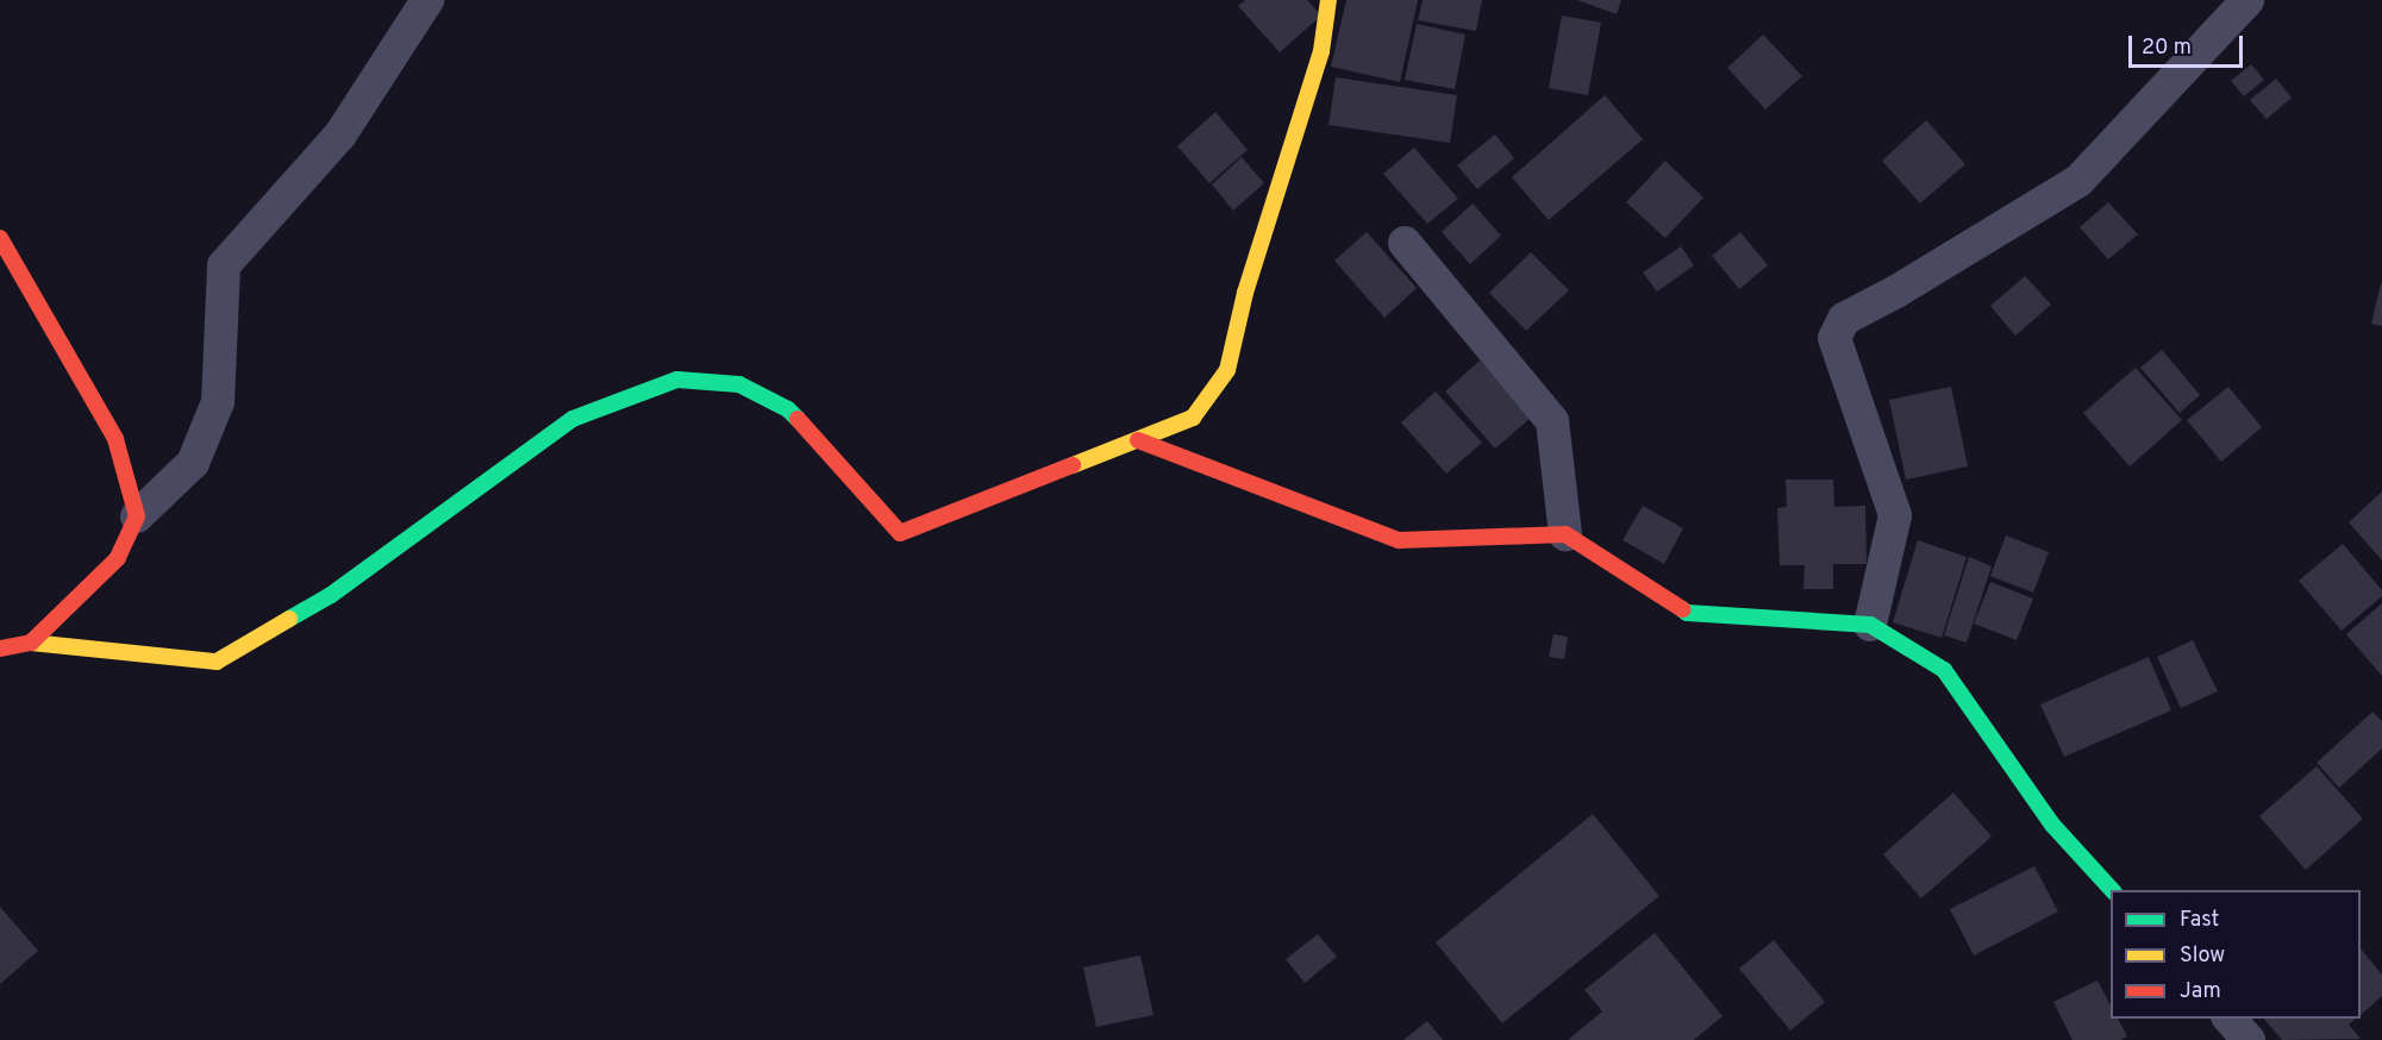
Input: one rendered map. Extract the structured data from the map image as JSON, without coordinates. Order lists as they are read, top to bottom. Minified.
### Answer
{"legend":["Fast","Slow","Jam"],"scale_bar":"20 m"}
